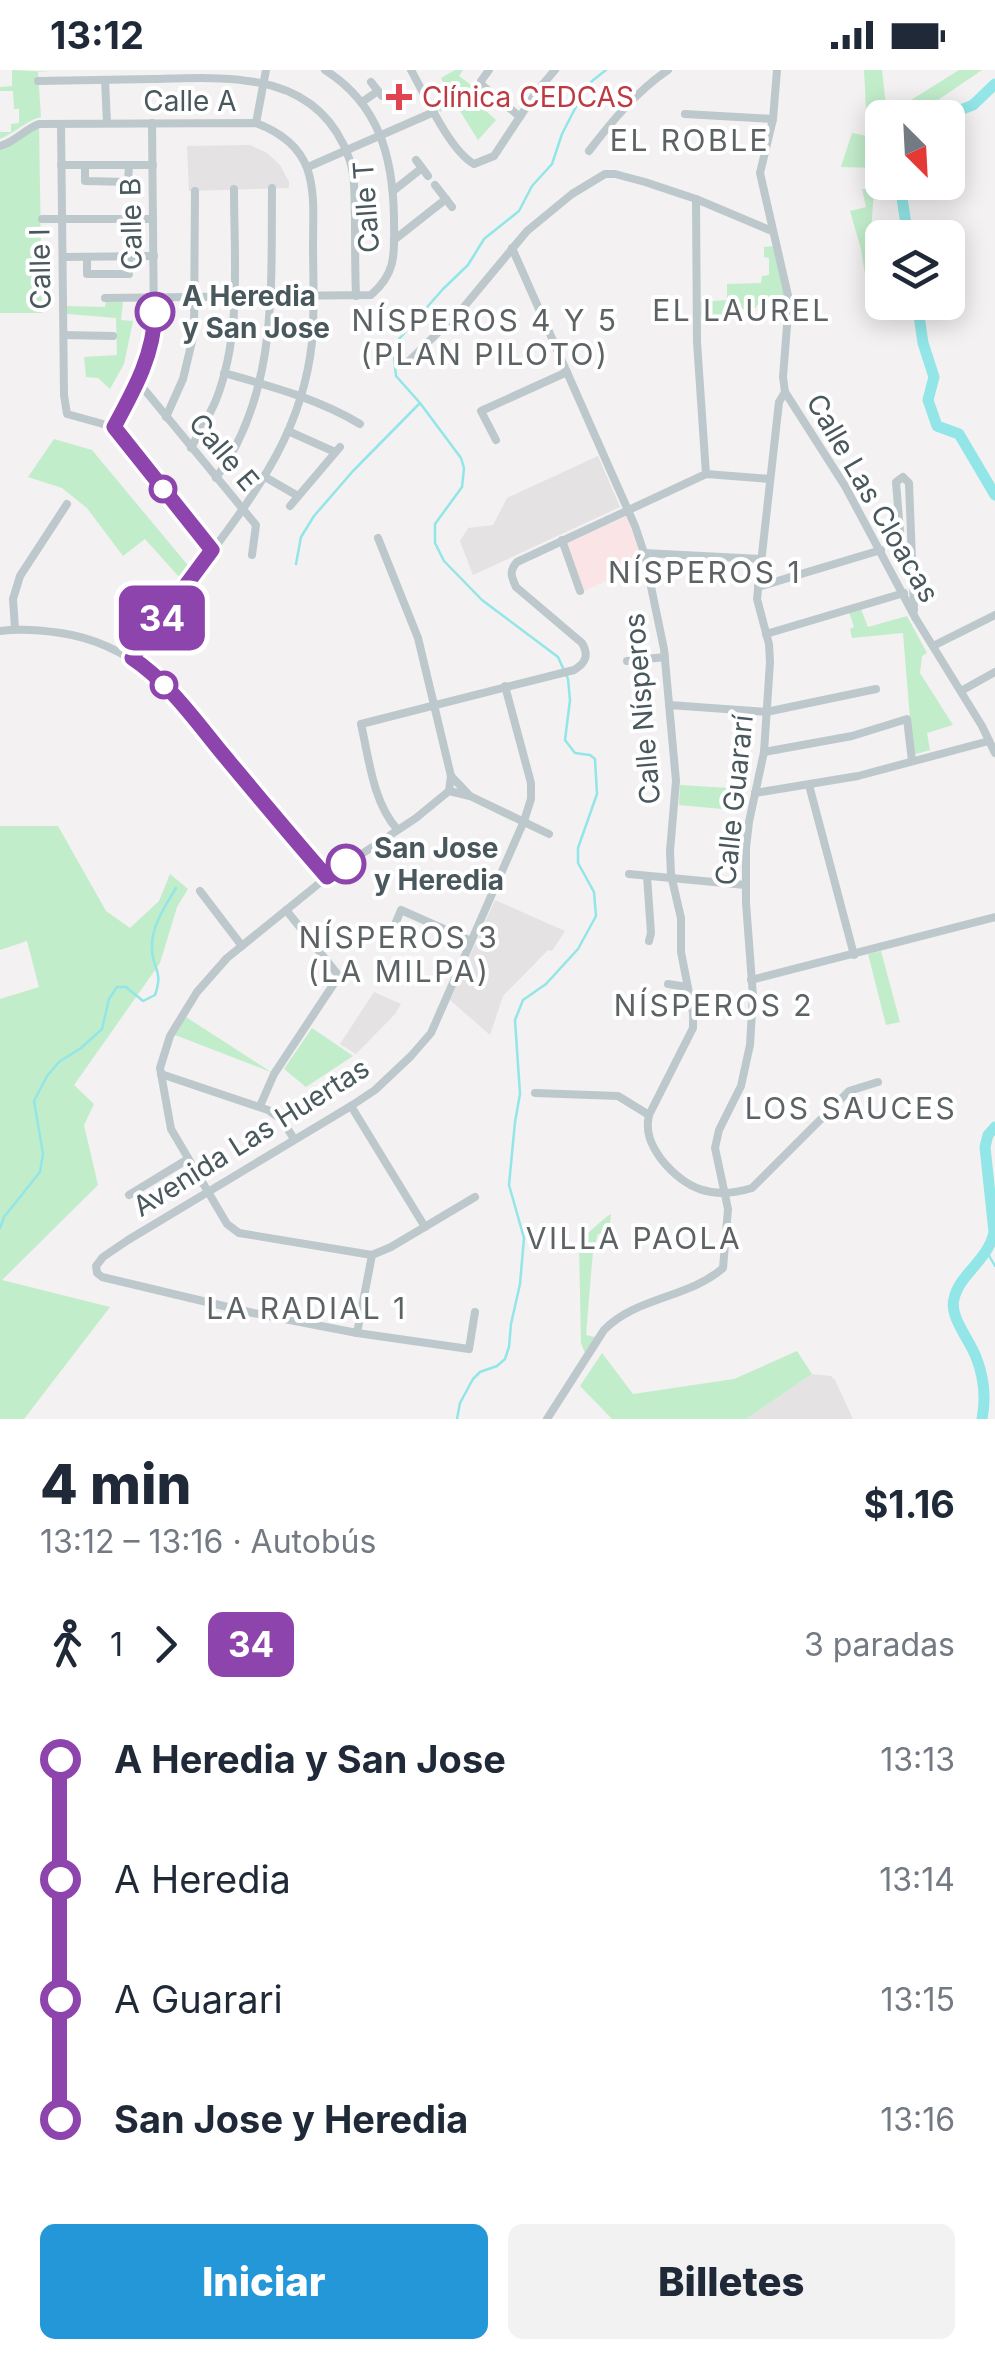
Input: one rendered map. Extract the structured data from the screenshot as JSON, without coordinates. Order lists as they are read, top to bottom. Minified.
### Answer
{"streets":{"street":["Calle A","Calle T","Calle B","Calle I","Calle E","Calle Las Cloacas","Calle Nísperos","Calle Guararí","Avenida Las Huertas"]},"crossings":[["Calle A","Calle B"],["Calle A","Calle I"],["Calle B","Calle I"],["Calle B","Calle E"],["Calle Las Cloacas","Calle Guararí"]],"districts":["EL ROBLE","EL LAUREL","NÍSPEROS 4 Y 5 (PLAN PILOTO)","NÍSPEROS 1","NÍSPEROS 3 (LA MILPA)","NÍSPEROS 2","LOS SAUCES","VILLA PAOLA","LA RADIAL 1"],"places":{"health":["Clínica CEDCAS"],"other":["A Heredia y San Jose","San Jose y Heredia"]},"lines":["bus line 34"],"north":"bottom right","page":{"status":"13:12","on_map":"34","heading":["4 min","13:12 – 13:16 · Autobús","$1.16"],"legs":["1","34","3 paradas"],"list":[{"name":"A Heredia y San Jose","value":"13:13"},{"name":"A Heredia","value":"13:14"},{"name":"A Guarari","value":"13:15"},{"name":"San Jose y Heredia","value":"13:16"}],"buttons":["Iniciar","Billetes"]}}
